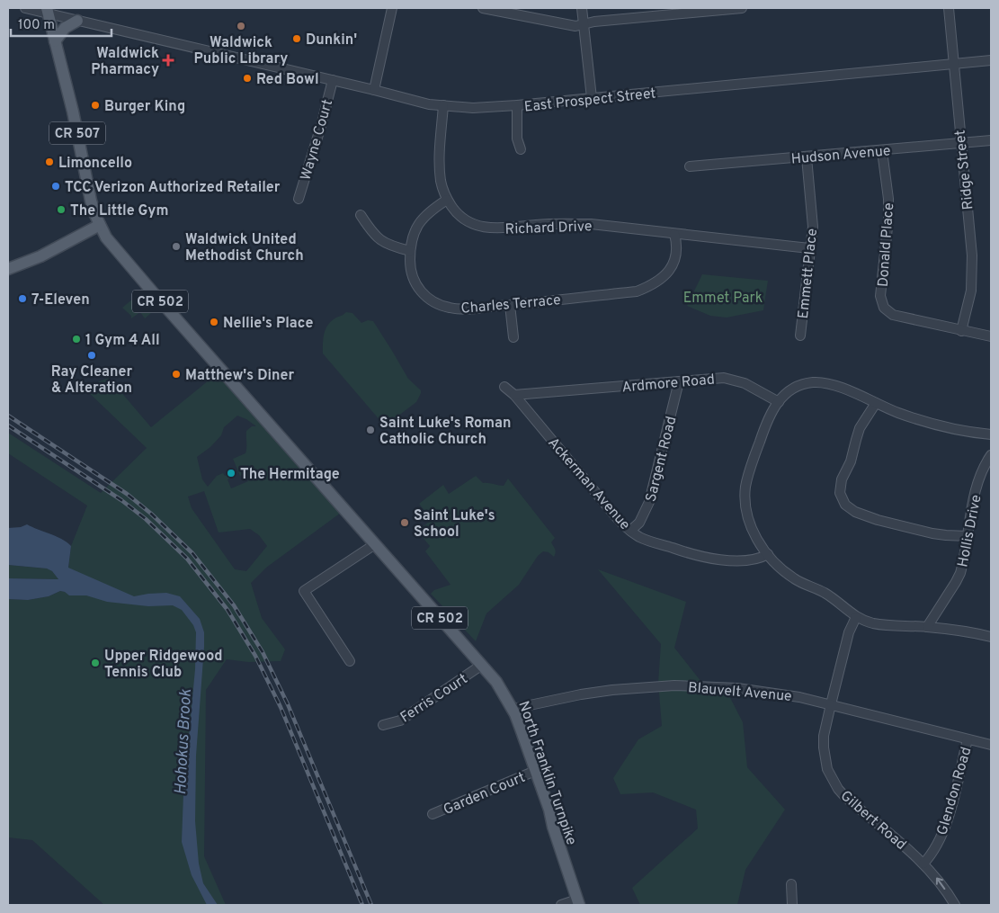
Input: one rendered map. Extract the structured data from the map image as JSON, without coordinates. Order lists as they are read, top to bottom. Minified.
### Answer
{"streets":{"main road":["CR 507","CR 502","North Franklin Turnpike"],"street":["East Prospect Street","Wayne Court","Hudson Avenue","Ridge Street","Richard Drive","Donald Place","Emmett Place","Charles Terrace","Ardmore Road","Sargent Road","Ackerman Avenue","Hollis Drive","Blauvelt Avenue","Ferris Court","Glendon Road","Garden Court","Gilbert Road"]},"crossings":[["East Prospect Street","CR 507"],["East Prospect Street","Wayne Court"],["East Prospect Street","Ridge Street"],["East Prospect Street","Richard Drive"],["CR 507","North Franklin Turnpike"],["Hudson Avenue","Ridge Street"],["Hudson Avenue","Donald Place"],["Hudson Avenue","Emmett Place"],["Ridge Street","Donald Place"],["Richard Drive","Emmett Place"],["Richard Drive","Charles Terrace"],["Ardmore Road","Sargent Road"],["Ardmore Road","Ackerman Avenue"],["Sargent Road","Ackerman Avenue"],["Blauvelt Avenue","North Franklin Turnpike"],["Blauvelt Avenue","Glendon Road"],["Blauvelt Avenue","Gilbert Road"],["Ferris Court","North Franklin Turnpike"],["North Franklin Turnpike","Garden Court"],["Glendon Road","Gilbert Road"]],"water":["Hohokus Brook"],"parks":["Emmet Park"],"places":{"other":["Waldwick Public Library","Dunkin'","Red Bowl","Burger King","Limoncello","TCC Verizon Authorized Retailer","The Little Gym","Waldwick United Methodist Church","7-Eleven","Nellie's Place","1 Gym 4 All","Ray Cleaner & Alteration","Matthew's Diner","Saint Luke's Roman Catholic Church","The Hermitage","Saint Luke's School","Upper Ridgewood Tennis Club"],"health":["Waldwick Pharmacy"]},"scale_bar":"100 m"}
